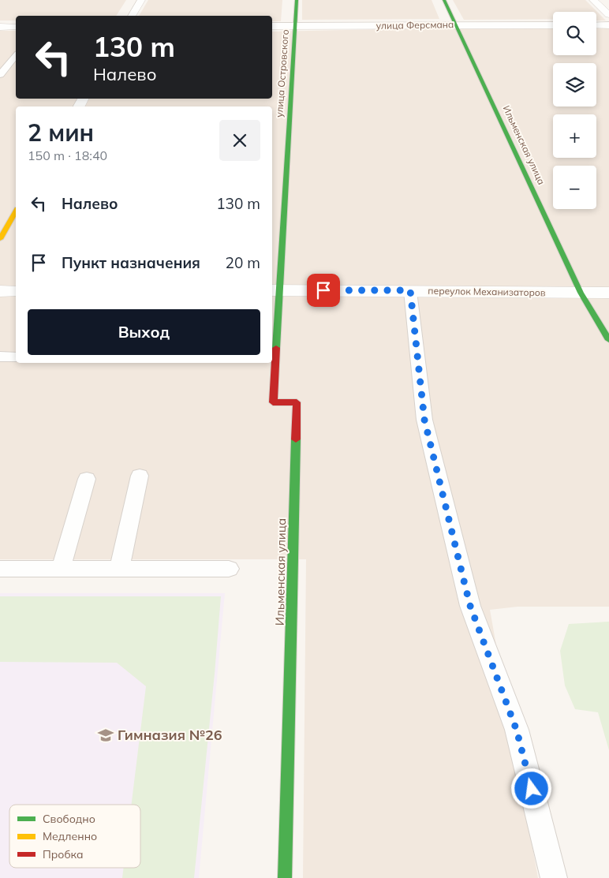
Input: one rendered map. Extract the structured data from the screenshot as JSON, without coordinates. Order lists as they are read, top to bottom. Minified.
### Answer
{"streets":{"street":["улица Ферсмана","улица Островского","Ильменская улица","переулок Механизаторов"]},"crossings":[["улица Ферсмана","улица Островского"],["улица Ферсмана","Ильменская улица"],["улица Островского","Ильменская улица"],["улица Островского","переулок Механизаторов"],["Ильменская улица","переулок Механизаторов"]],"places":{"school or university":["Гимназия №26"]},"legend":["Свободно","Медленно","Пробка"],"page":{"map_buttons":["+","−"],"turn":["130 m","Налево"],"heading":["2 мин","150 m · 18:40"],"list":[{"name":"Налево","value":"130 m"},{"name":"Пункт назначения","value":"20 m"}],"buttons":"Выход"}}
